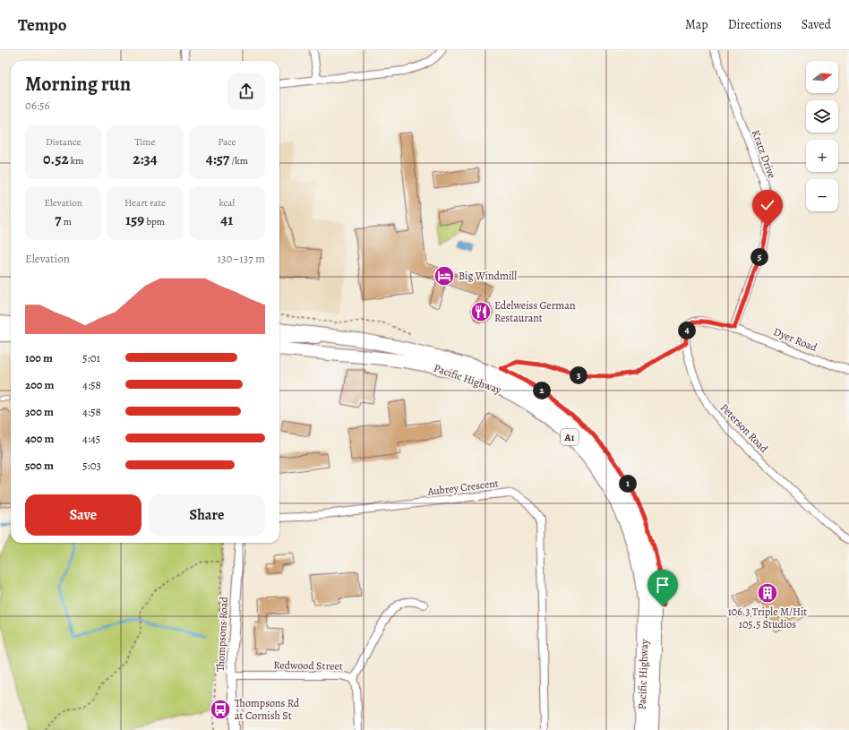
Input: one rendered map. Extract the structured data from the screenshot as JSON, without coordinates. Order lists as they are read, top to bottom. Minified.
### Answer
{"streets":{"highway":["Pacific Highway","A1"],"street":["Kratz Drive","Dyer Road","Peterson Road","Aubrey Crescent","Thompsons Road","Redwood Street"]},"crossings":[["Kratz Drive","Dyer Road"],["Kratz Drive","Peterson Road"],["Dyer Road","Peterson Road"],["Thompsons Road","Redwood Street"]],"places":{"hotel":["Big Windmill"],"restaurant":["Edelweiss German Restaurant"],"building":["106.3 Triple M/Hit 105.5 Studios"],"bus stop":["Thompsons Rd at Cornish St"]},"north":"right","page":{"header":"Tempo","nav":["Map","Directions","Saved"],"map_buttons":["+","−"],"heading":["Morning run","06:56"],"stats":[["Distance","0.52 km"],["Time","2:34"],["Pace","4:57 /km"],["Elevation","7 m"],["Heart rate","159 bpm"],["kcal","41"]],"chart":["Elevation","130–137 m"],"pins":["5","4","3","2","1"],"list":[{"name":"100 m","note":"5:01"},{"name":"200 m","note":"4:58"},{"name":"300 m","note":"4:58"},{"name":"400 m","note":"4:45"},{"name":"500 m","note":"5:03"}],"buttons":["Save","Share"]}}
